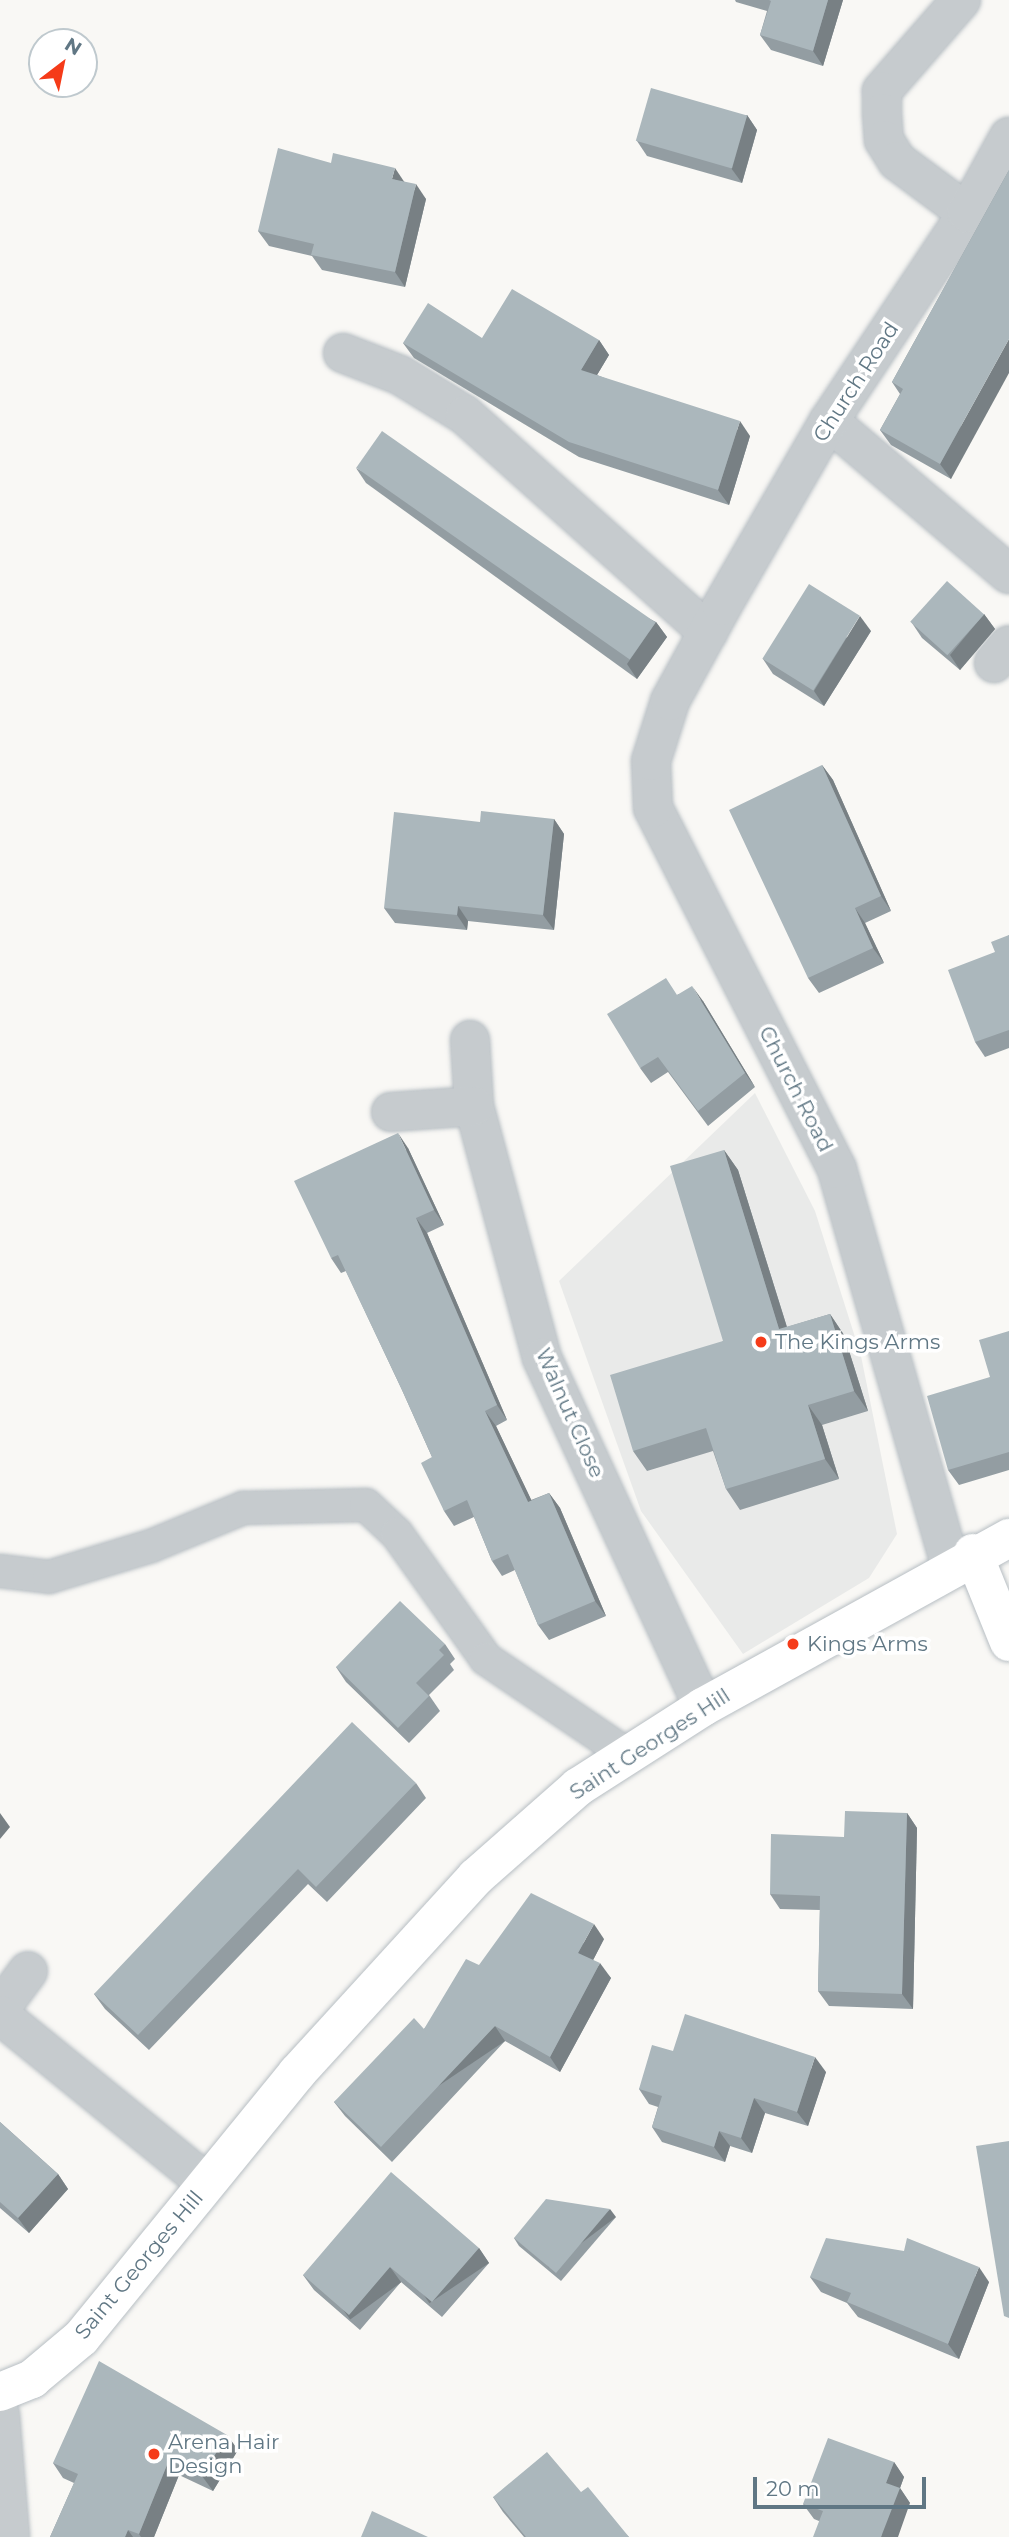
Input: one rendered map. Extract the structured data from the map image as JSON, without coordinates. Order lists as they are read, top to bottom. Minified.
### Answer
{"streets":{"street":["Church Road","Walnut Close","Saint Georges Hill"]},"crossings":[["Church Road","Saint Georges Hill"],["Walnut Close","Saint Georges Hill"]],"places":["The Kings Arms","Kings Arms","Arena Hair Design"],"scale_bar":"20 m","north":"top right"}
